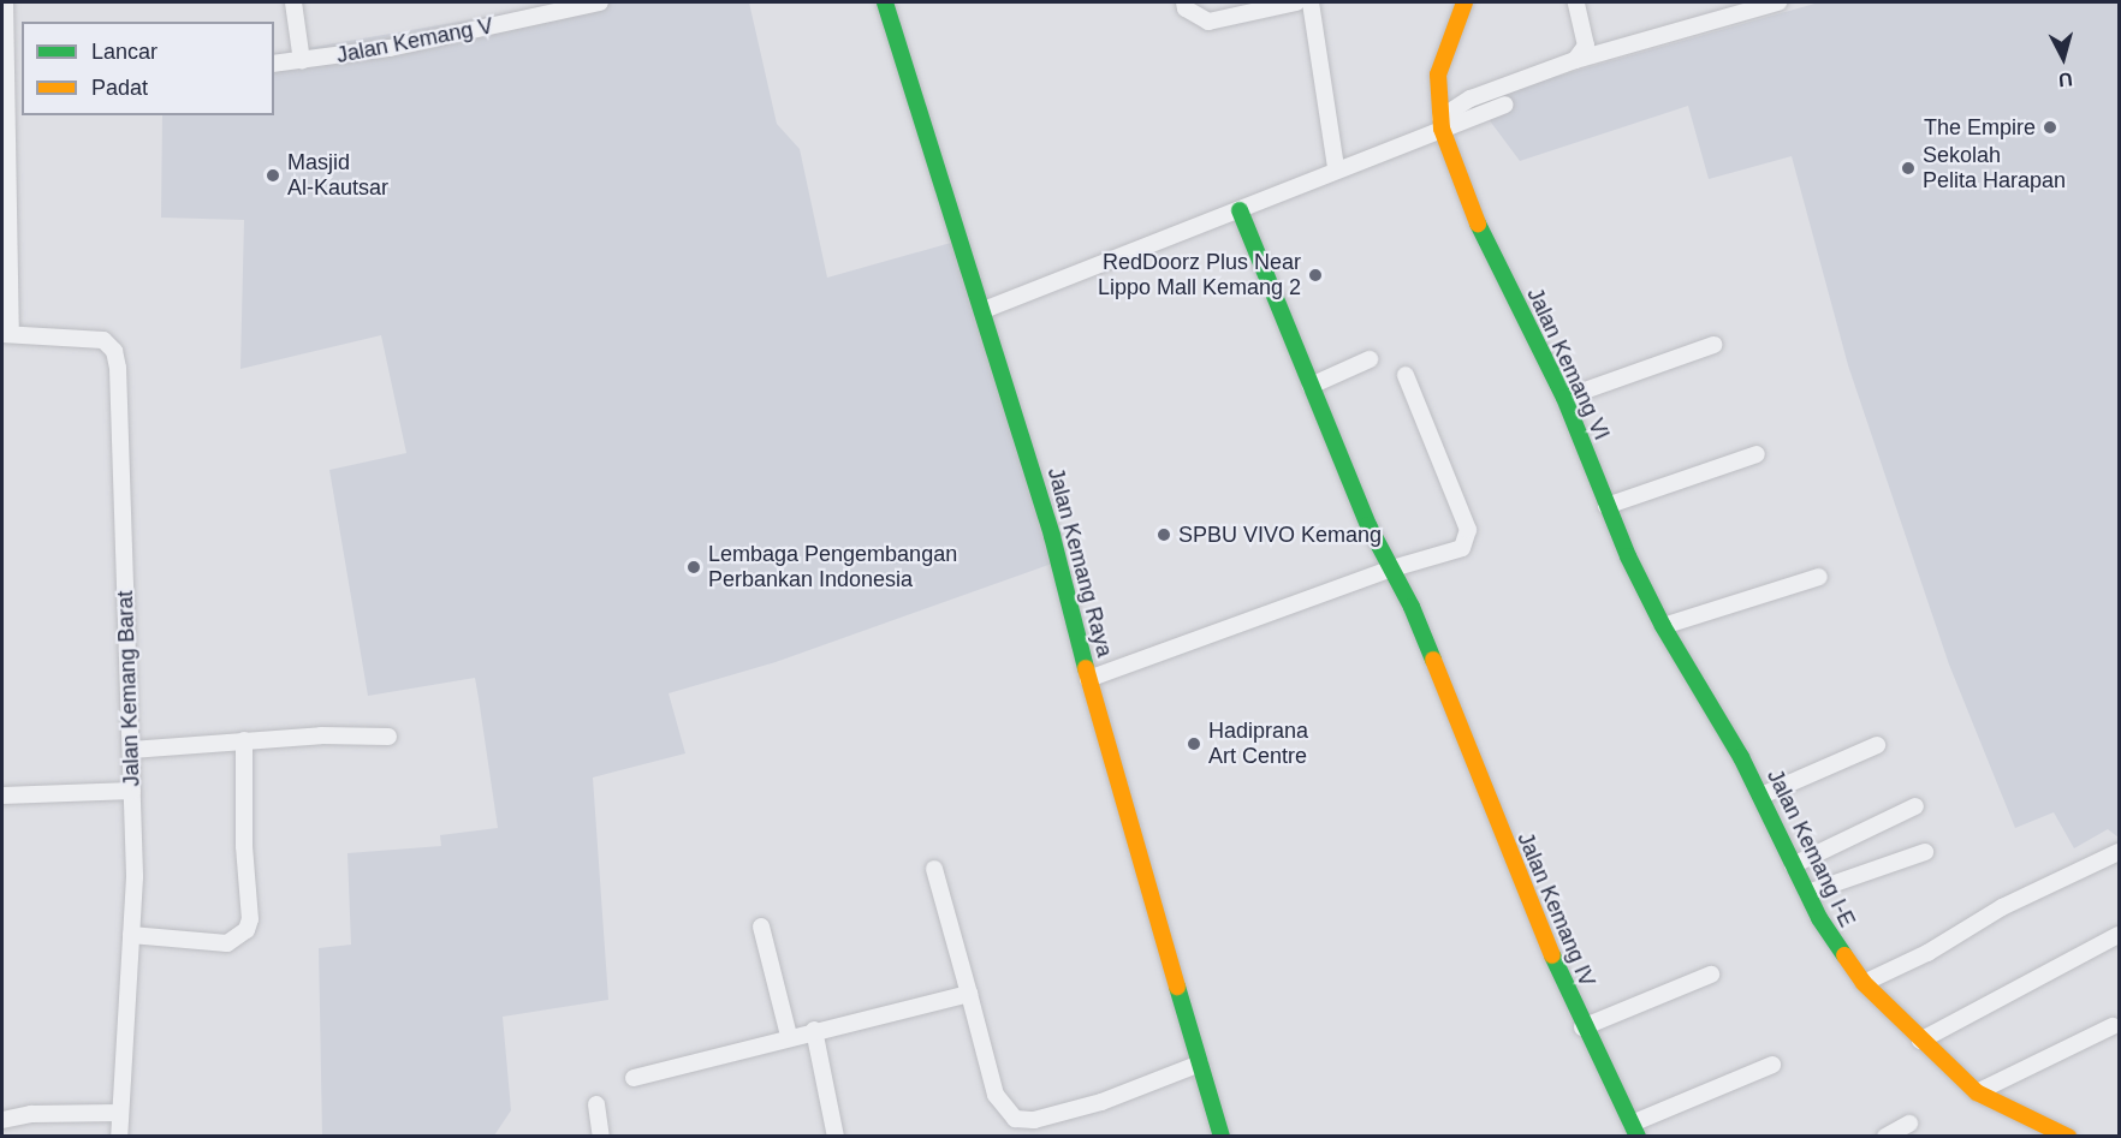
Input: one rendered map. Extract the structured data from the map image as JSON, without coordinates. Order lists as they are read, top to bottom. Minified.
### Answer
{"streets":{"street":["Jalan Kemang V","Jalan Kemang VI","Jalan Kemang Raya","Jalan Kemang Barat","Jalan Kemang I-E","Jalan Kemang IV"]},"crossings":[["Jalan Kemang VI","Jalan Kemang I-E"]],"places":["The Empire","Sekolah Pelita Harapan","Masjid Al-Kautsar","RedDoorz Plus Near Lippo Mall Kemang 2","SPBU VIVO Kemang","Lembaga Pengembangan Perbankan Indonesia","Hadiprana Art Centre"],"legend":["Lancar","Padat"],"north":"bottom"}
